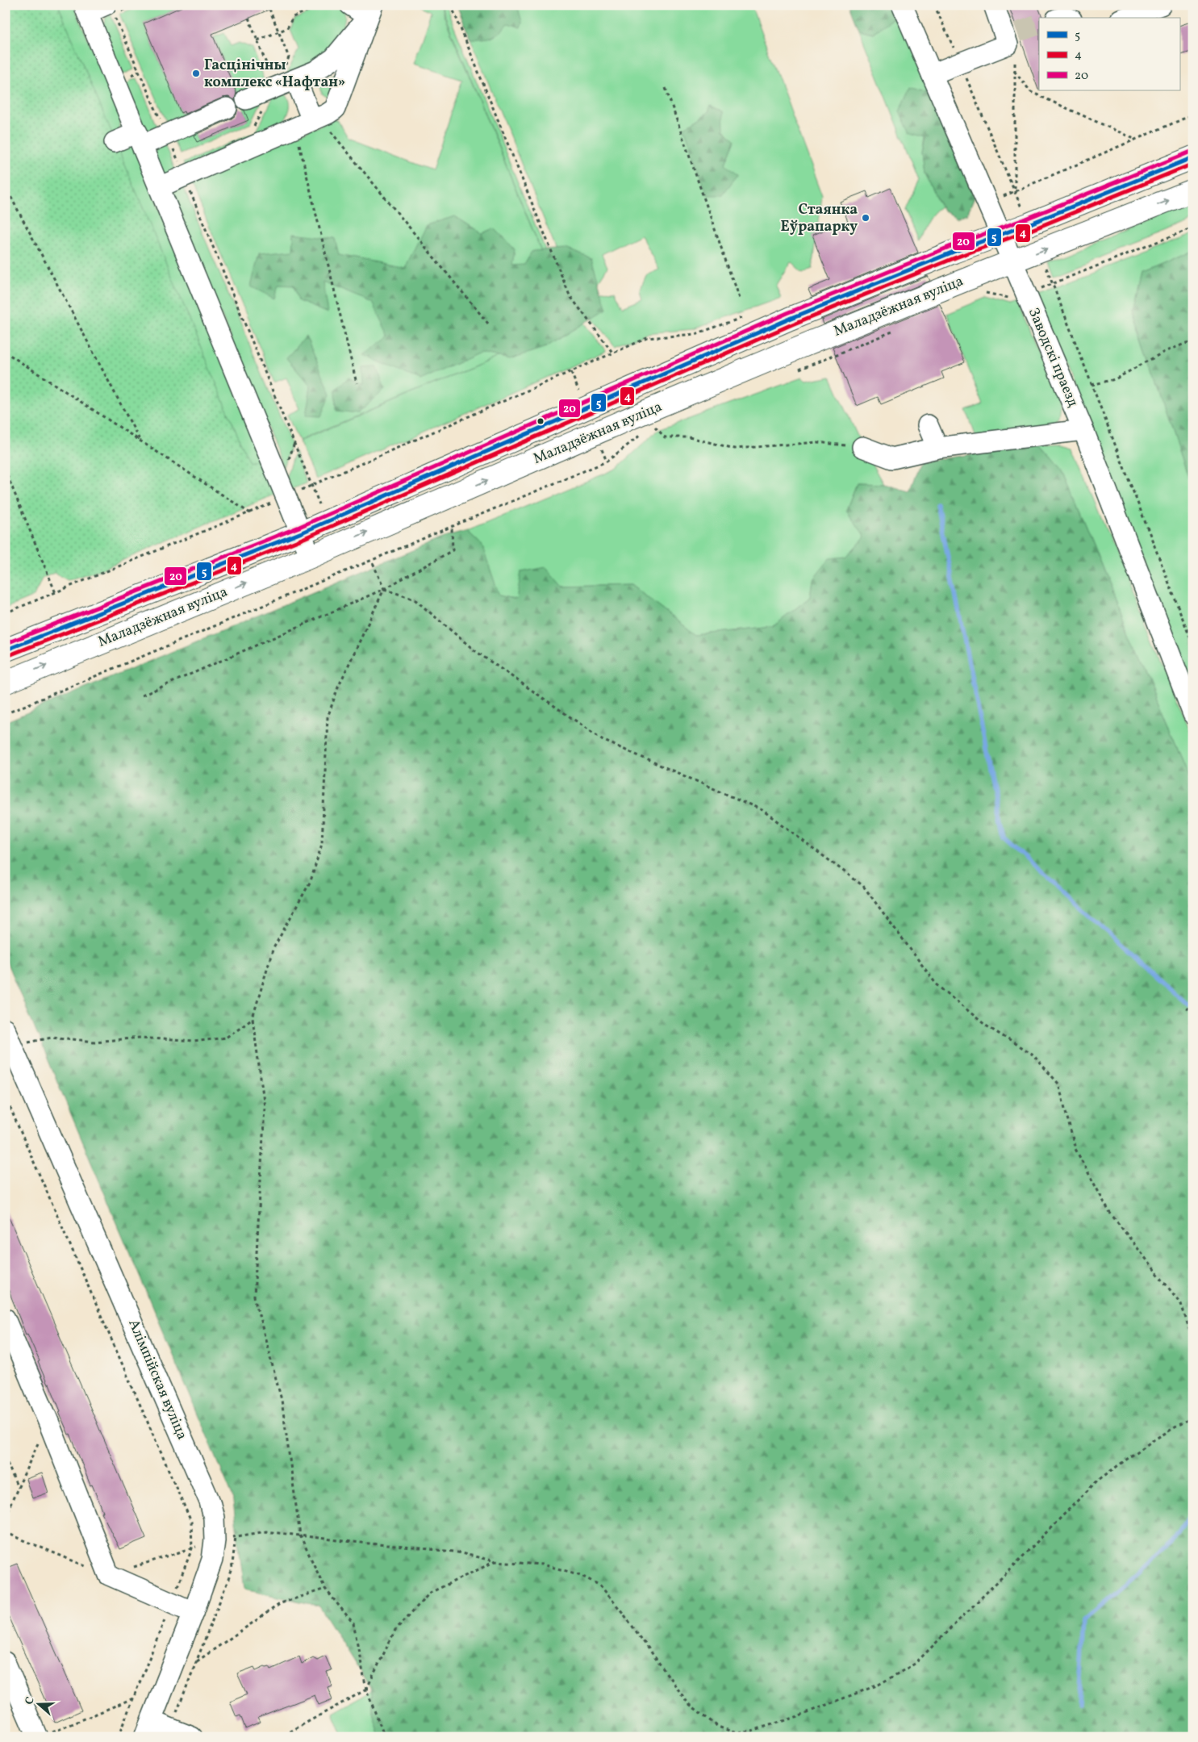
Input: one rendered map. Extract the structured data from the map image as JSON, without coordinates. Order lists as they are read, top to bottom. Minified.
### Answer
{"streets":{"main road":["Маладзёжная вуліца"],"street":["Заводскі праезд","Алімпійская вуліца"]},"crossings":[["Маладзёжная вуліца","Заводскі праезд"]],"places":["Гасцінічны комплекс «Нафтан»","Стаянка Еўрапарку"],"lines":["transit line 20","transit line 5","transit line 4"],"legend":["5","4","20"],"north":"left"}
